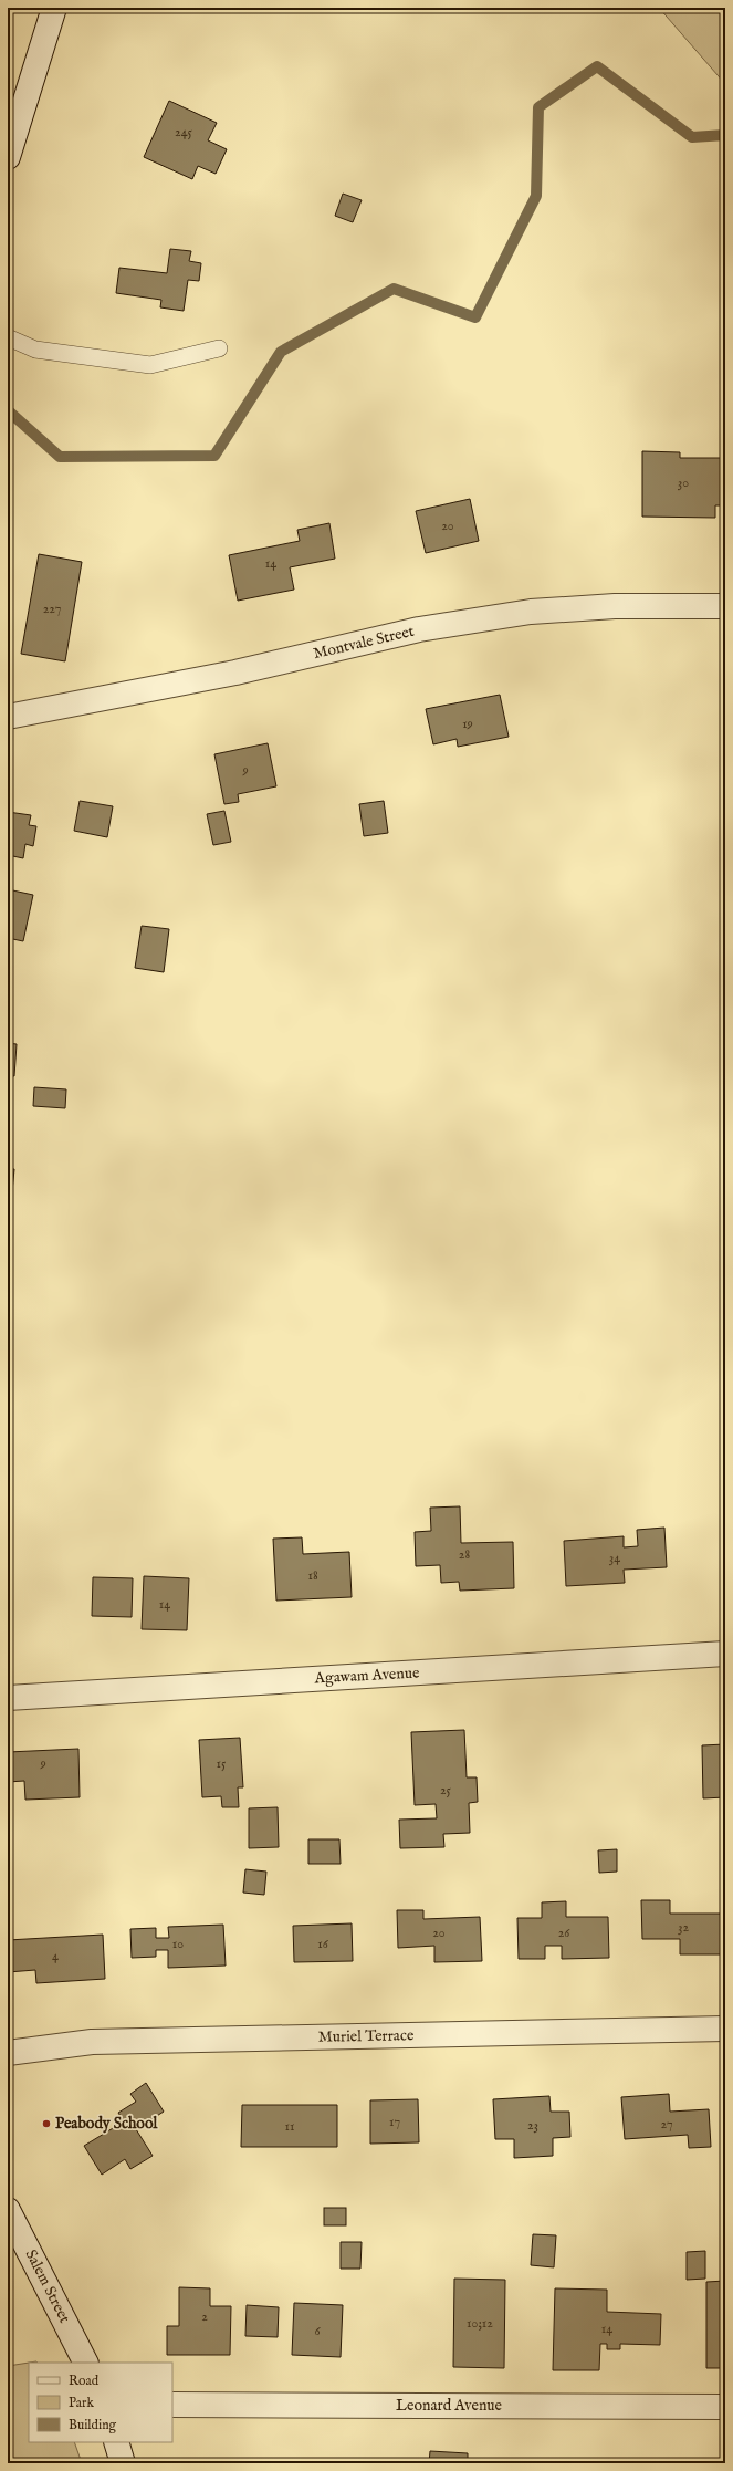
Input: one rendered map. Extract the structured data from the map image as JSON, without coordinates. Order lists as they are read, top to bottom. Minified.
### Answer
{"streets":{"street":["Montvale Street","Agawam Avenue","Muriel Terrace","Salem Street","Leonard Avenue"]},"places":["Peabody School"],"house_numbers":["245","30","20","14","227","19","9","28","34","18","14","9","15","25","32","20","26","10","16","4","17","27","23","11","2","10;12","14","6"],"legend":["Road","Park","Building"]}
